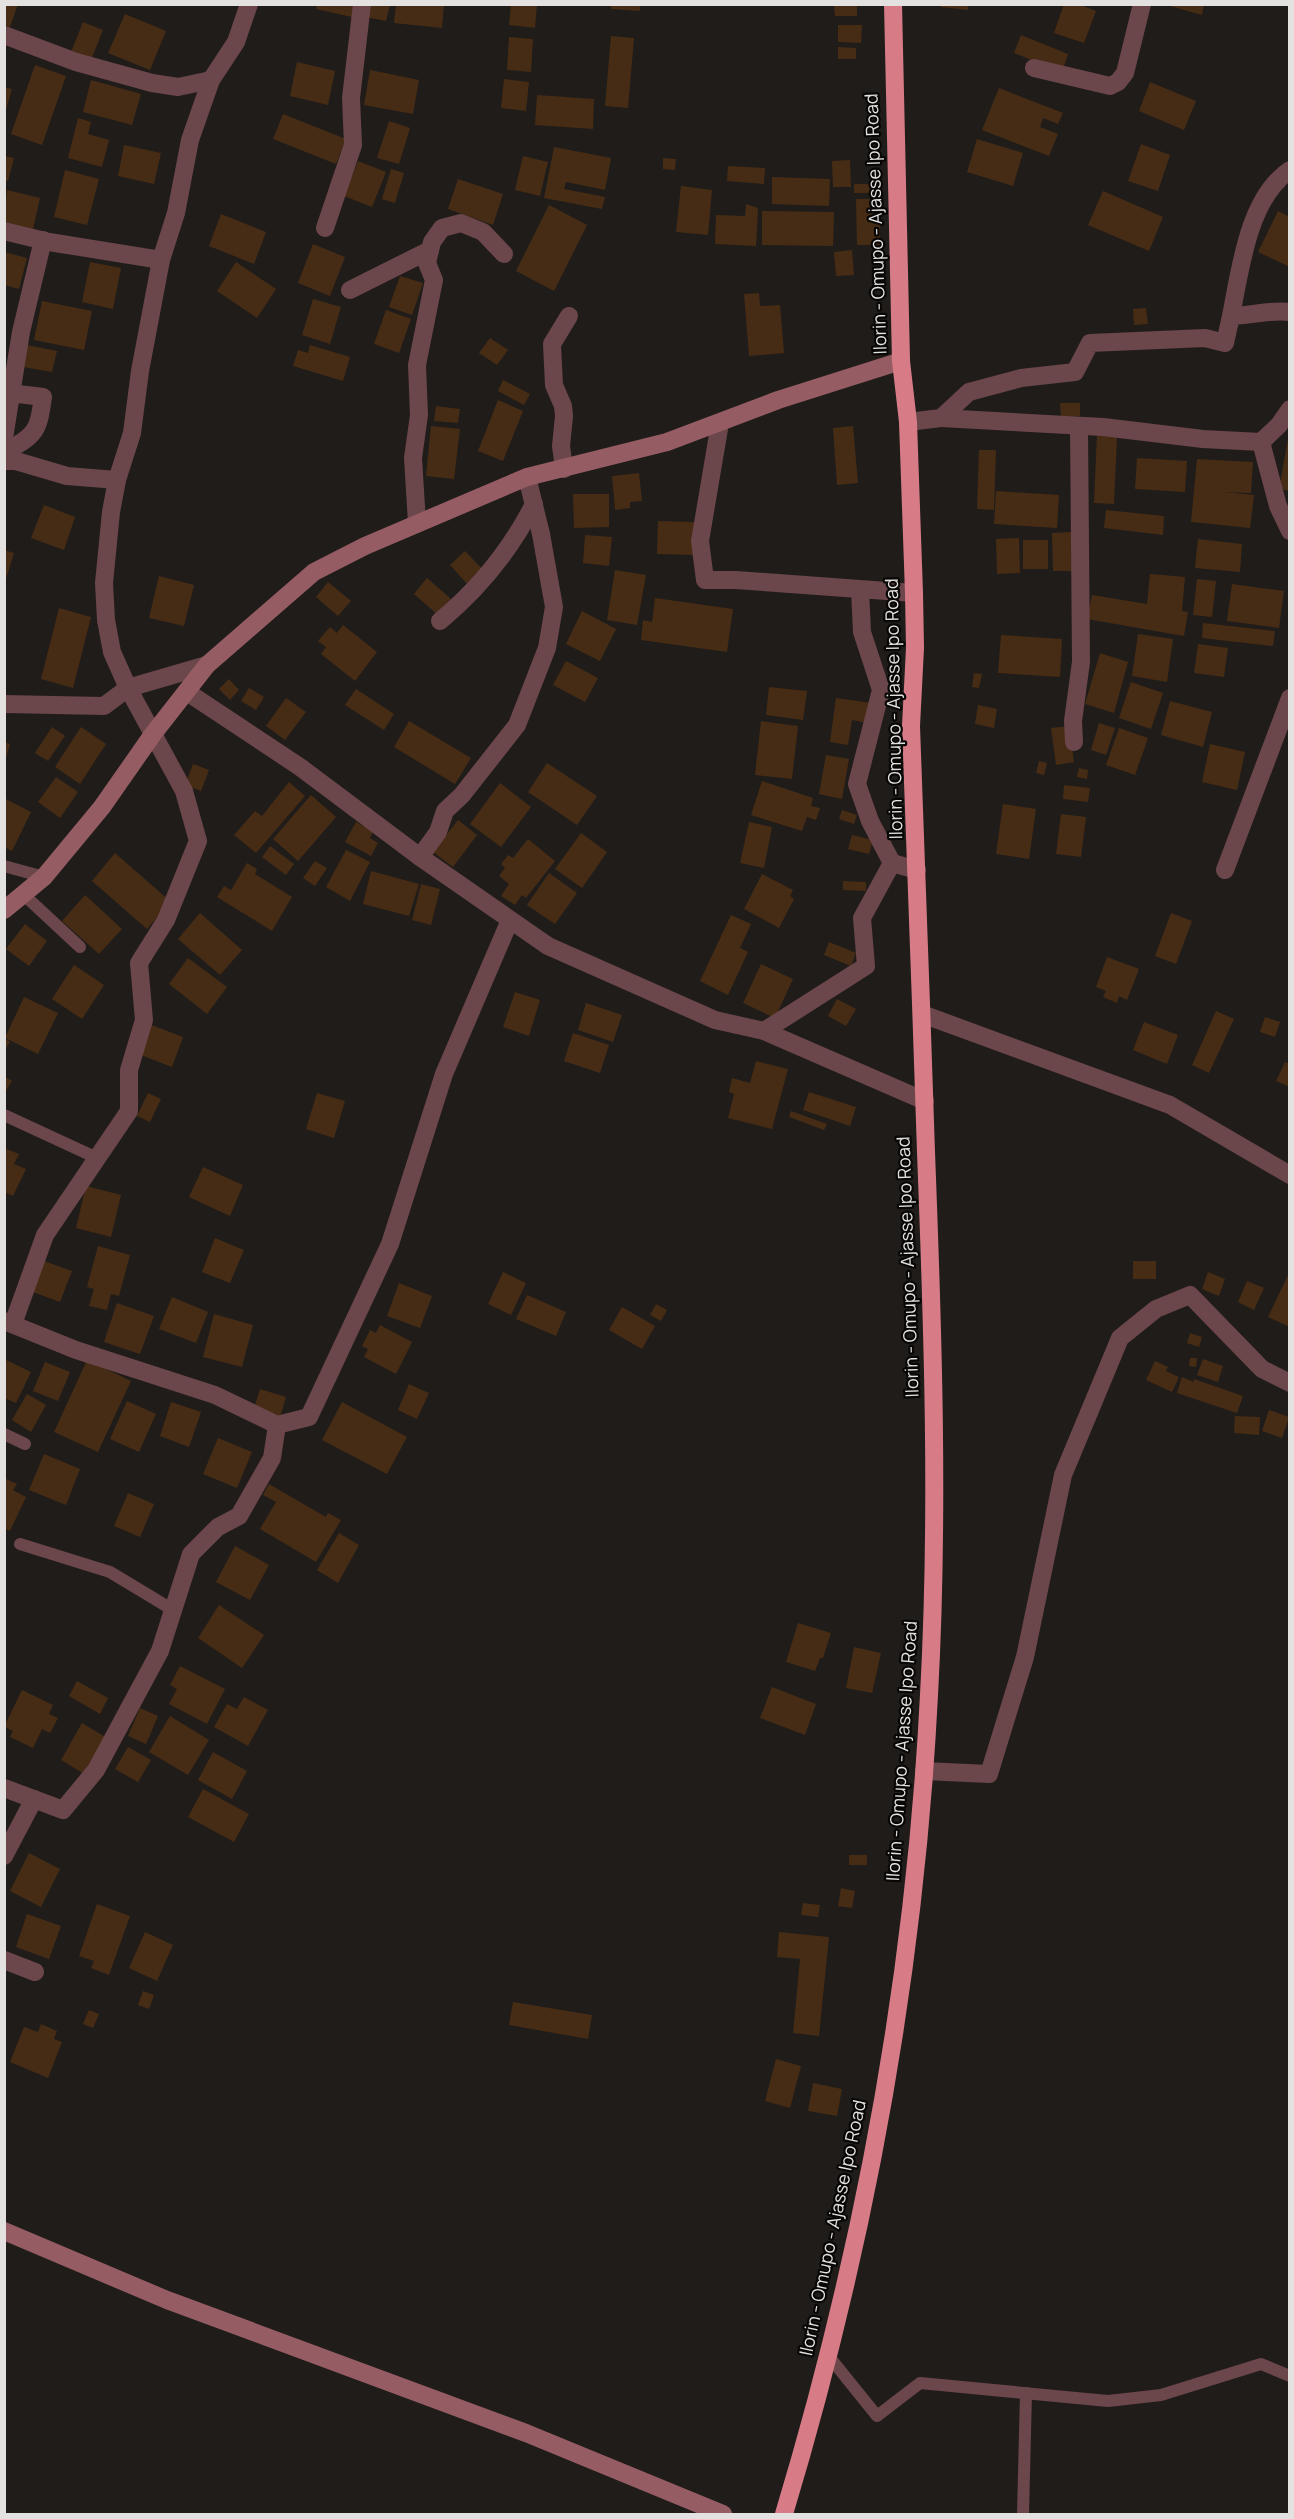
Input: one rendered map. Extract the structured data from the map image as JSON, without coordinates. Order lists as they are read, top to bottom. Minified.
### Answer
{"streets":{"highway":["Ilorin - Omupo - Ajasse Ipo Road"]}}
